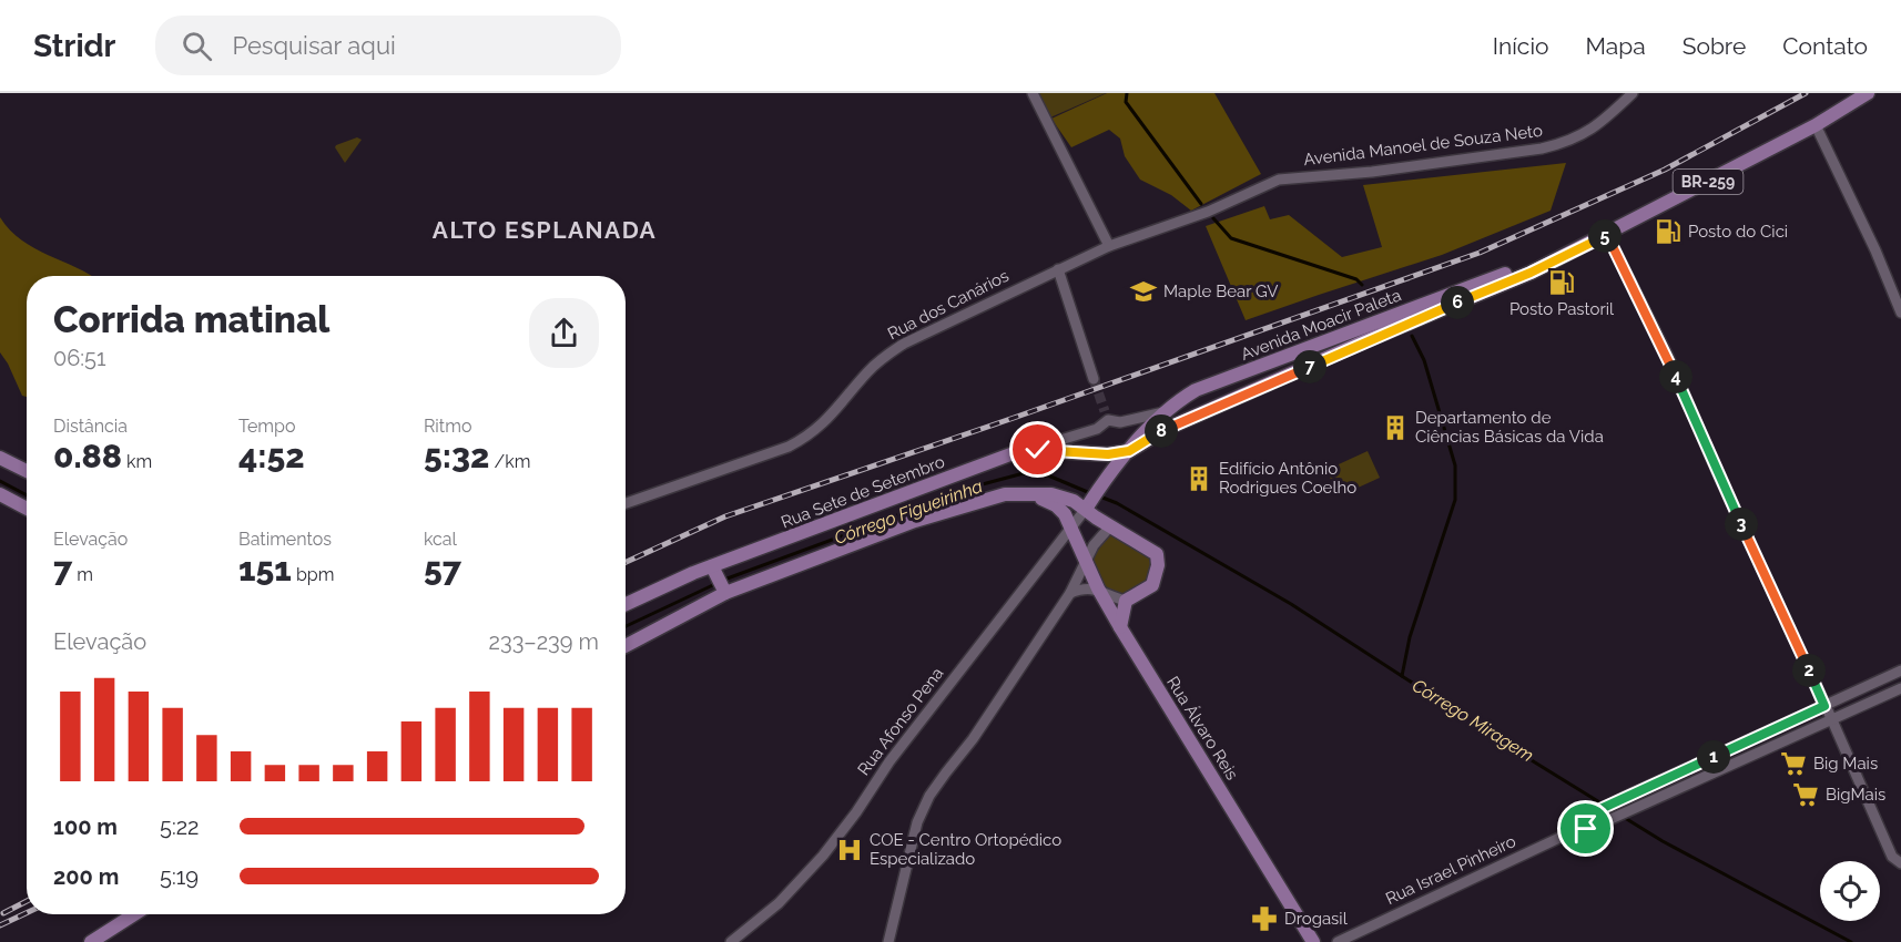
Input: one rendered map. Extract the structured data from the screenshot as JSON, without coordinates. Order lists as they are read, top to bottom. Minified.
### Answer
{"streets":{"main road":["BR-259","Avenida Moacir Paleta","Rua Sete de Setembro","Rua Álvaro Reis"],"street":["Avenida Manoel de Souza Neto","Rua dos Canários","Rua Afonso Pena","Rua Israel Pinheiro"]},"crossings":[["Avenida Manoel de Souza Neto","Rua dos Canários"],["Avenida Moacir Paleta","Rua Sete de Setembro"],["Avenida Moacir Paleta","Rua Afonso Pena"],["Rua Afonso Pena","Rua Álvaro Reis"]],"districts":["ALTO ESPLANADA"],"water":["Córrego Figueirinha","Córrego Miragem"],"places":{"fuel station":["Posto do Cici","Posto Pastoril"],"school or university":["Maple Bear GV"],"building":["Departamento de Ciências Básicas da Vida","Edifício Antônio Rodrigues Coelho"],"supermarket":["Big Mais","BigMais"],"hospital":["COE - Centro Ortopédico Especializado"],"pharmacy":["Drogasil"]},"page":{"header":"Stridr","search":"Pesquisar aqui","nav":["Início","Mapa","Sobre","Contato"],"pins":["5","6","7","4","8","3","2","1"],"heading":["Corrida matinal","06:51"],"stats":[["Distância","0.88 km"],["Tempo","4:52"],["Ritmo","5:32 /km"],["Elevação","7 m"],["Batimentos","151 bpm"],["kcal","57"]],"chart":["Elevação","233–239 m"],"list":[{"name":"100 m","note":"5:22"},{"name":"200 m","note":"5:19"}]}}
